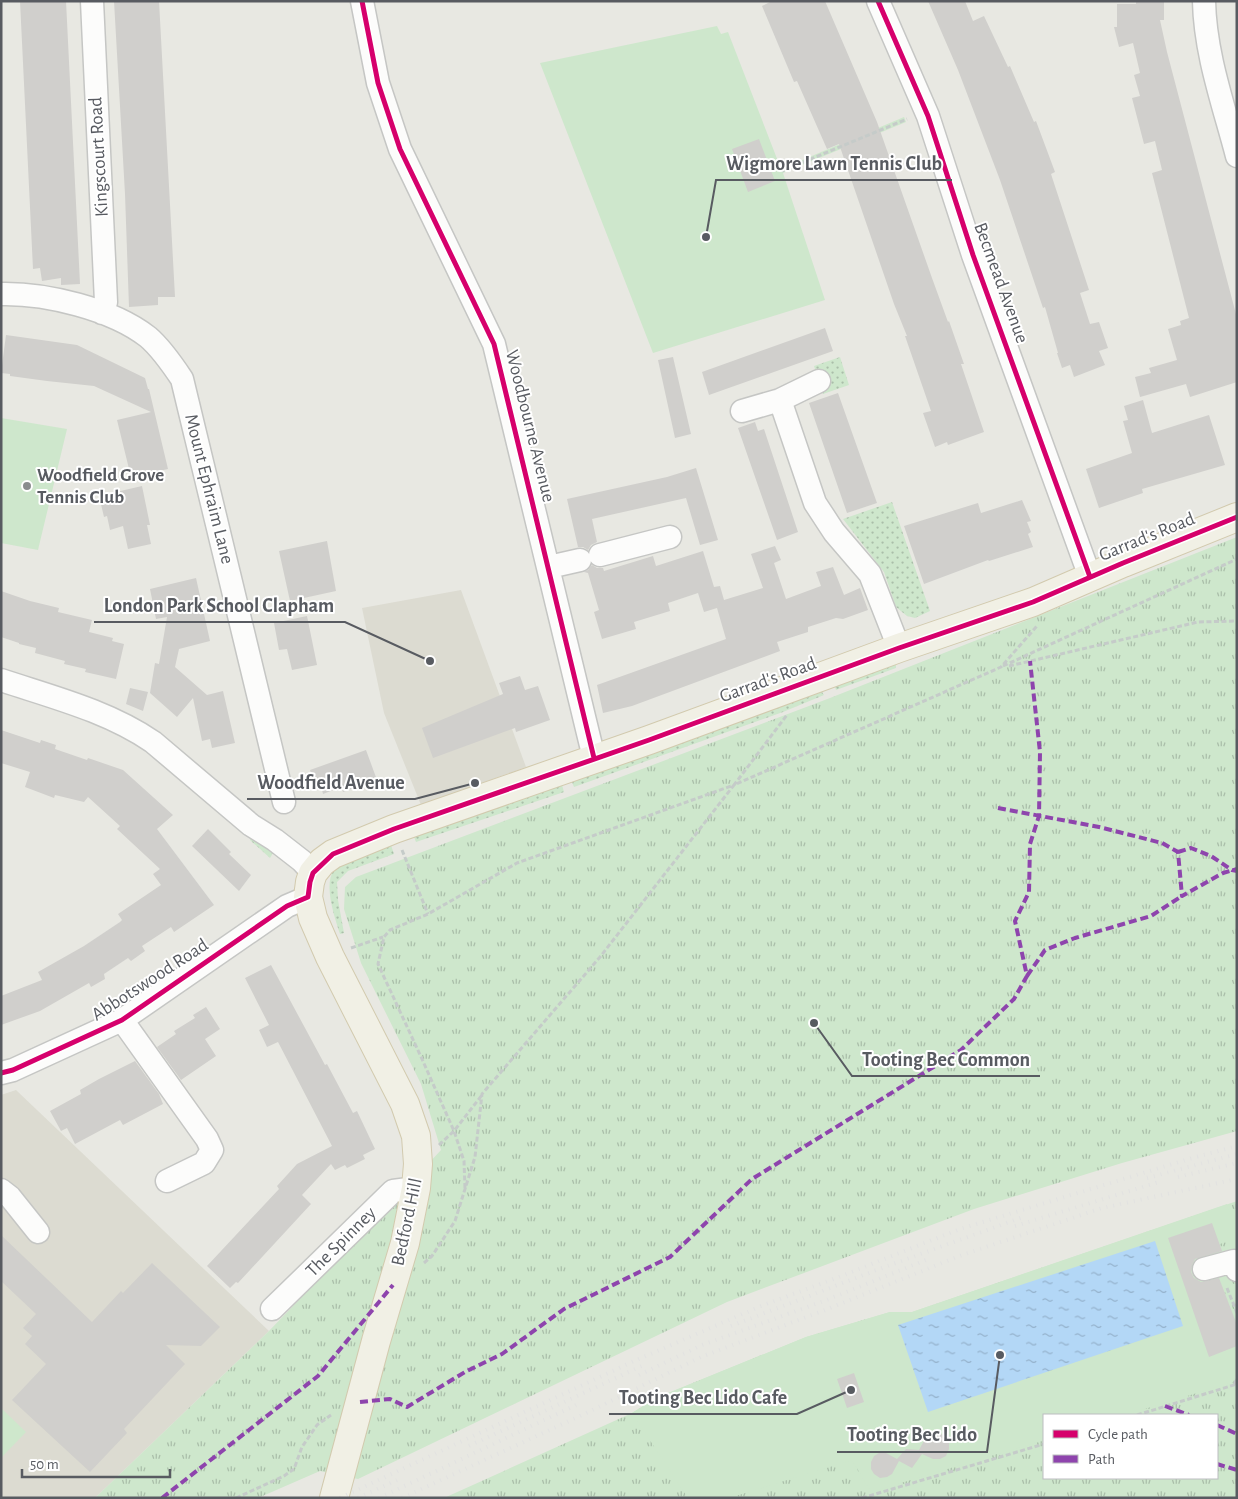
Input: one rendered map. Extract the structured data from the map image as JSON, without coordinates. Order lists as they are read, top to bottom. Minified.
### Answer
{"streets":{"main road":["Garrad's Road","Bedford Hill"],"street":["Kingscourt Road","Becmead Avenue","Woodbourne Avenue","Mount Ephraim Lane","Abbotswood Road","The Spinney"]},"crossings":[["Kingscourt Road","Mount Ephraim Lane"],["Becmead Avenue","Garrad's Road"],["Woodbourne Avenue","Garrad's Road"],["Garrad's Road","Abbotswood Road"],["Garrad's Road","Bedford Hill"],["Abbotswood Road","Bedford Hill"],["Bedford Hill","The Spinney"]],"places":["Wigmore Lawn Tennis Club","Woodfield Grove Tennis Club","London Park School Clapham","Woodfield Avenue","Tooting Bec Common","Tooting Bec Lido","Tooting Bec Lido Cafe"],"legend":["Cycle path","Path"],"scale_bar":"50 m"}
